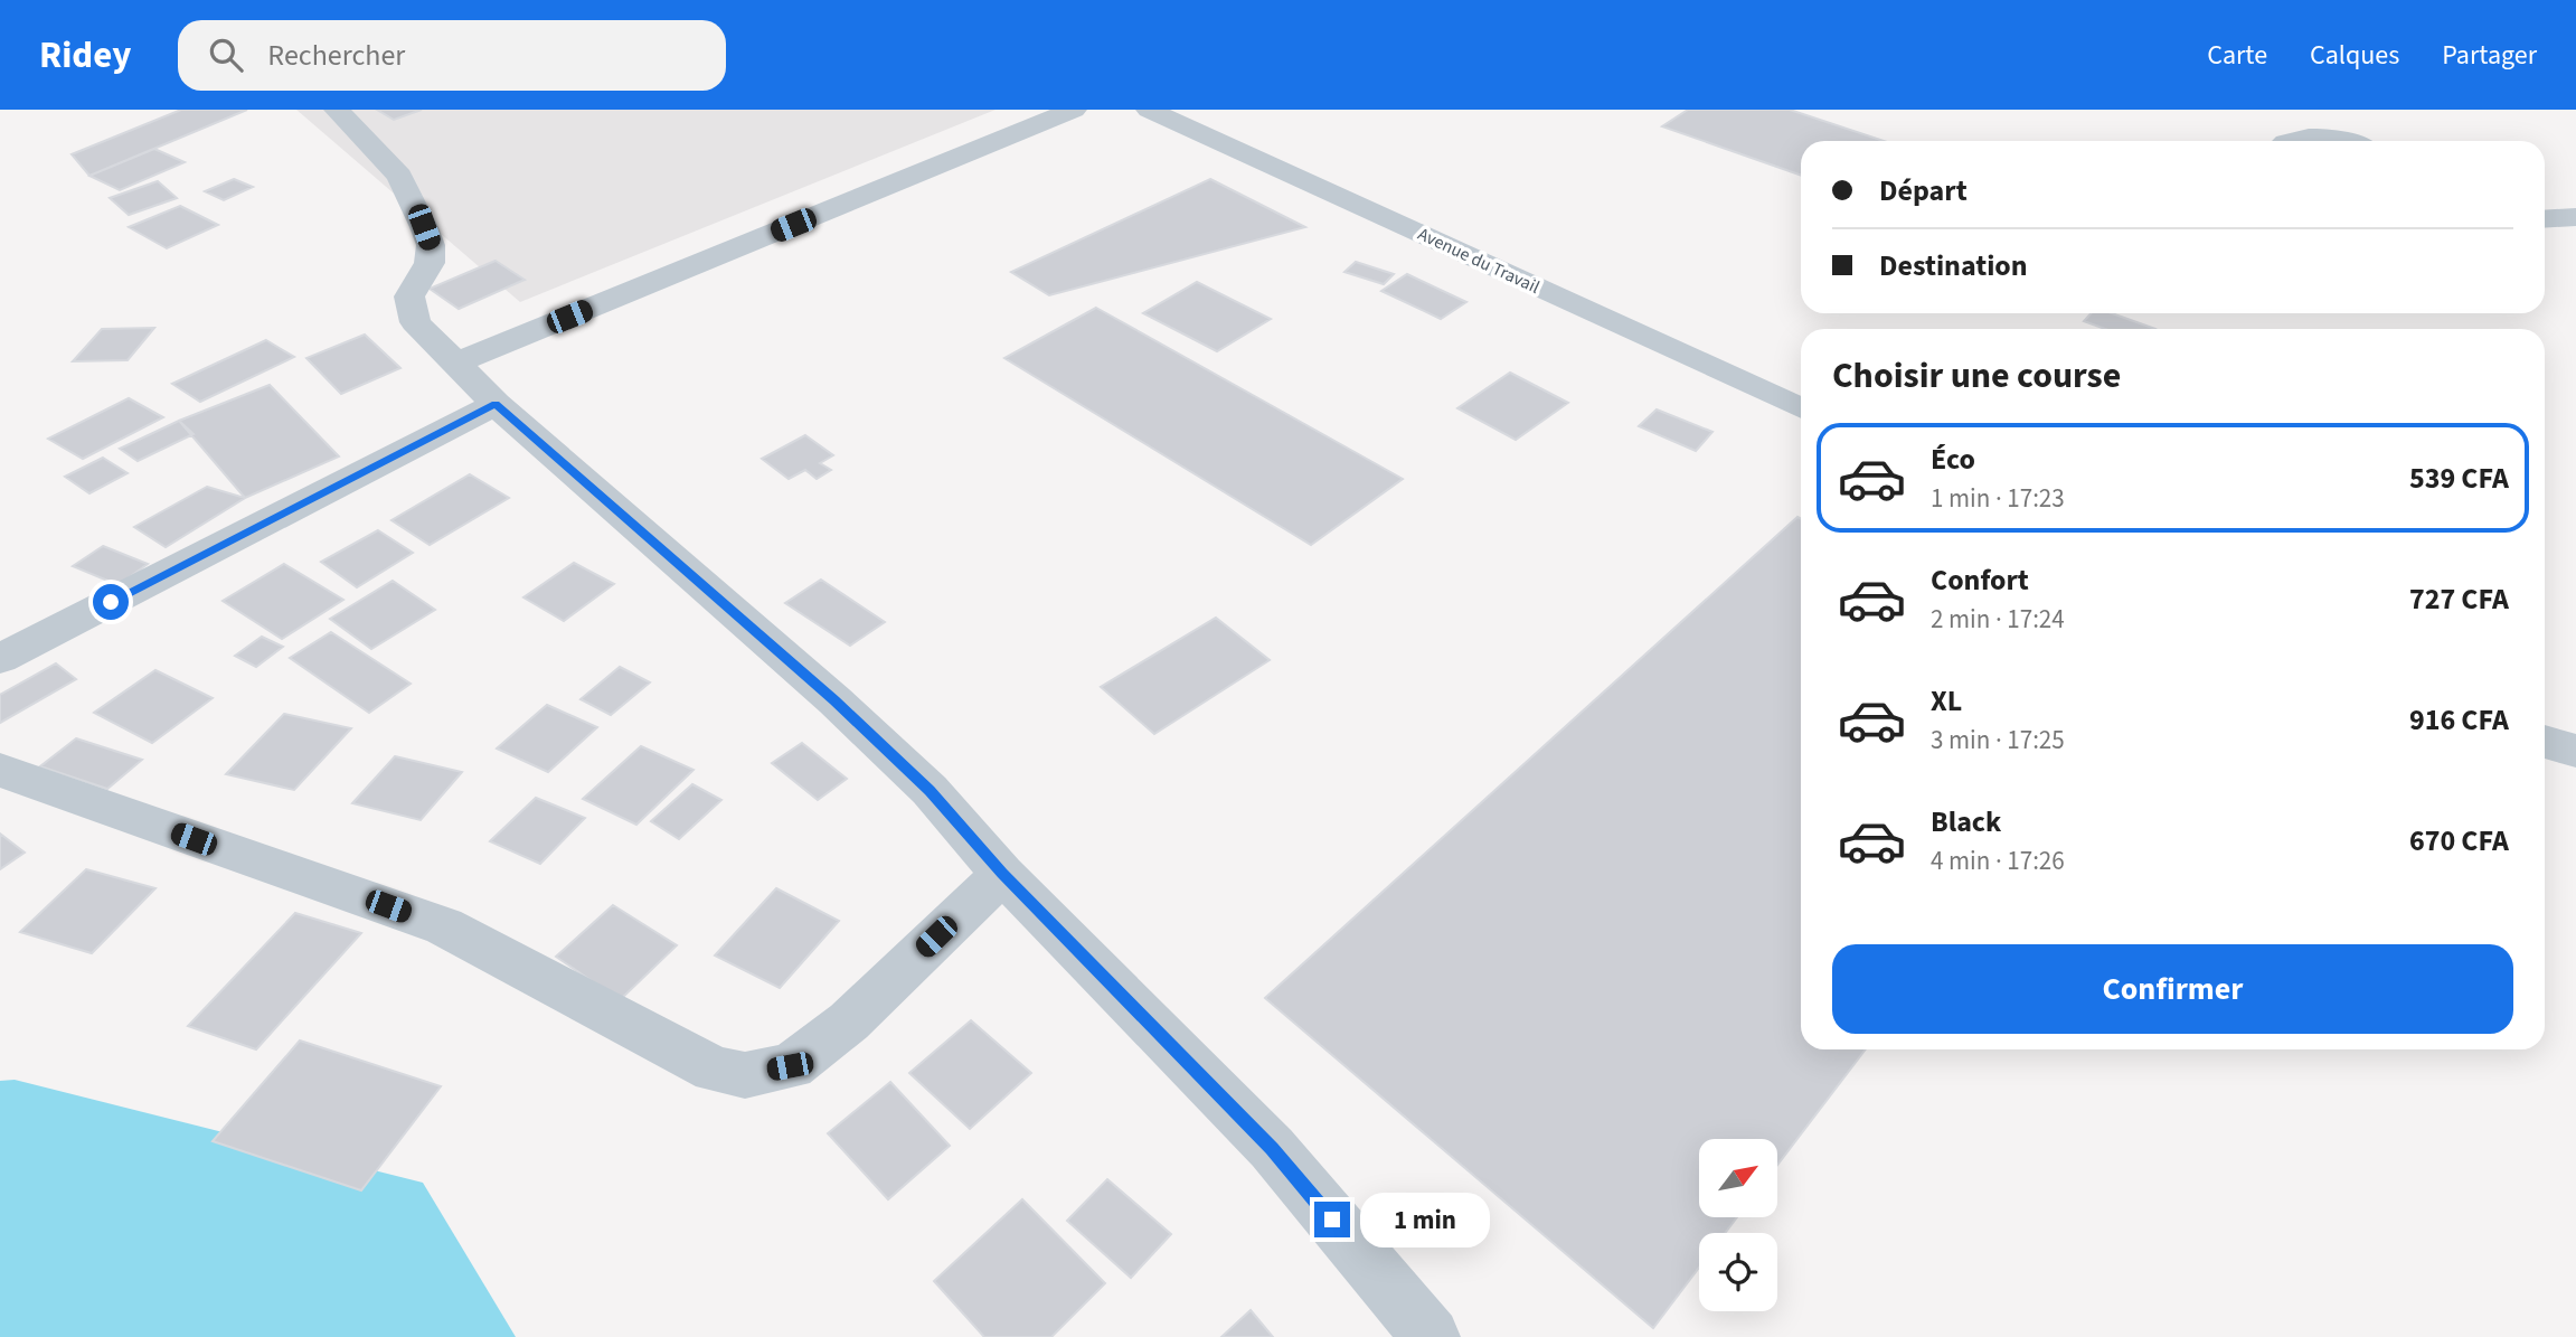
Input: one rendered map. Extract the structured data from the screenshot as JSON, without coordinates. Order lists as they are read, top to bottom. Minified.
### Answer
{"streets":{"street":["Avenue du Travail"]},"north":"top right","page":{"header":"Ridey","search":"Rechercher","nav":["Carte","Calques","Partager"],"banner":["Départ","Destination"],"heading":"Choisir une course","list":[{"name":"Éco","note":"1 min · 17:23","value":"539 CFA"},{"name":"Confort","note":"2 min · 17:24","value":"727 CFA"},{"name":"XL","note":"3 min · 17:25","value":"916 CFA"},{"name":"Black","note":"4 min · 17:26","value":"670 CFA"}],"buttons":"Confirmer","bubble":"1 min"}}
